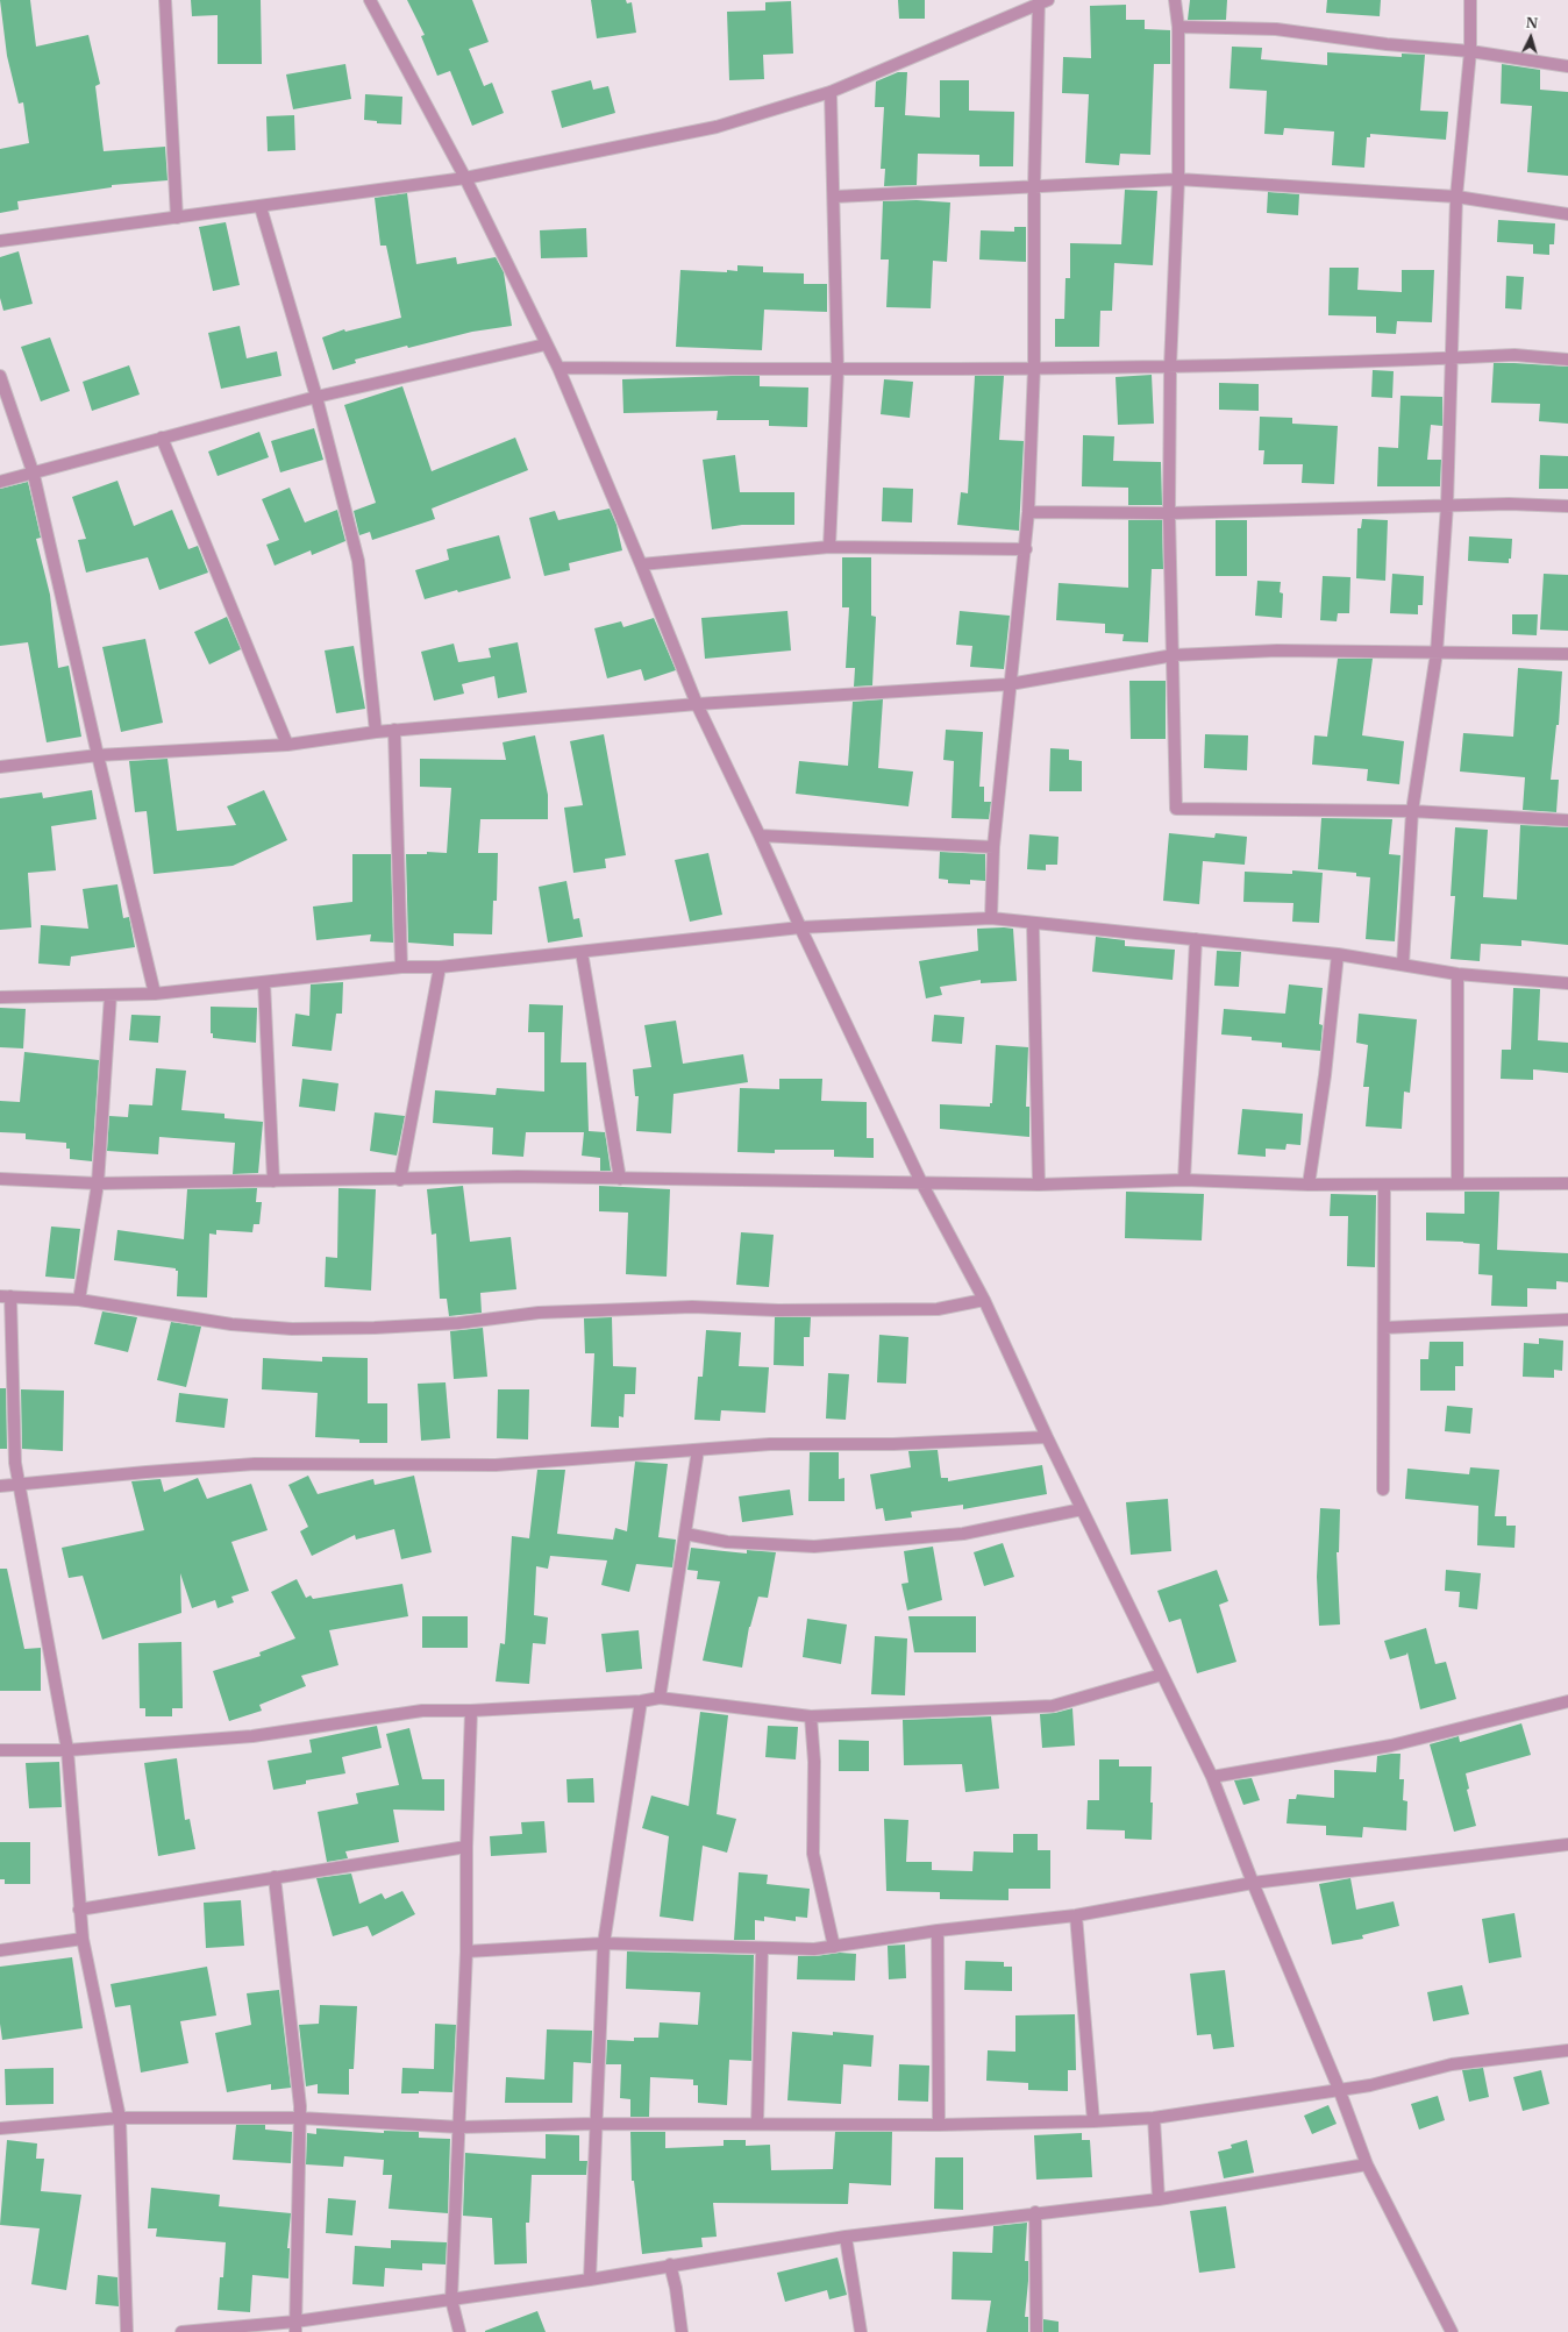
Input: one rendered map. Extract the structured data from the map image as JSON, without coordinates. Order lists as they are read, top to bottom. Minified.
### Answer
{"north":"top"}
